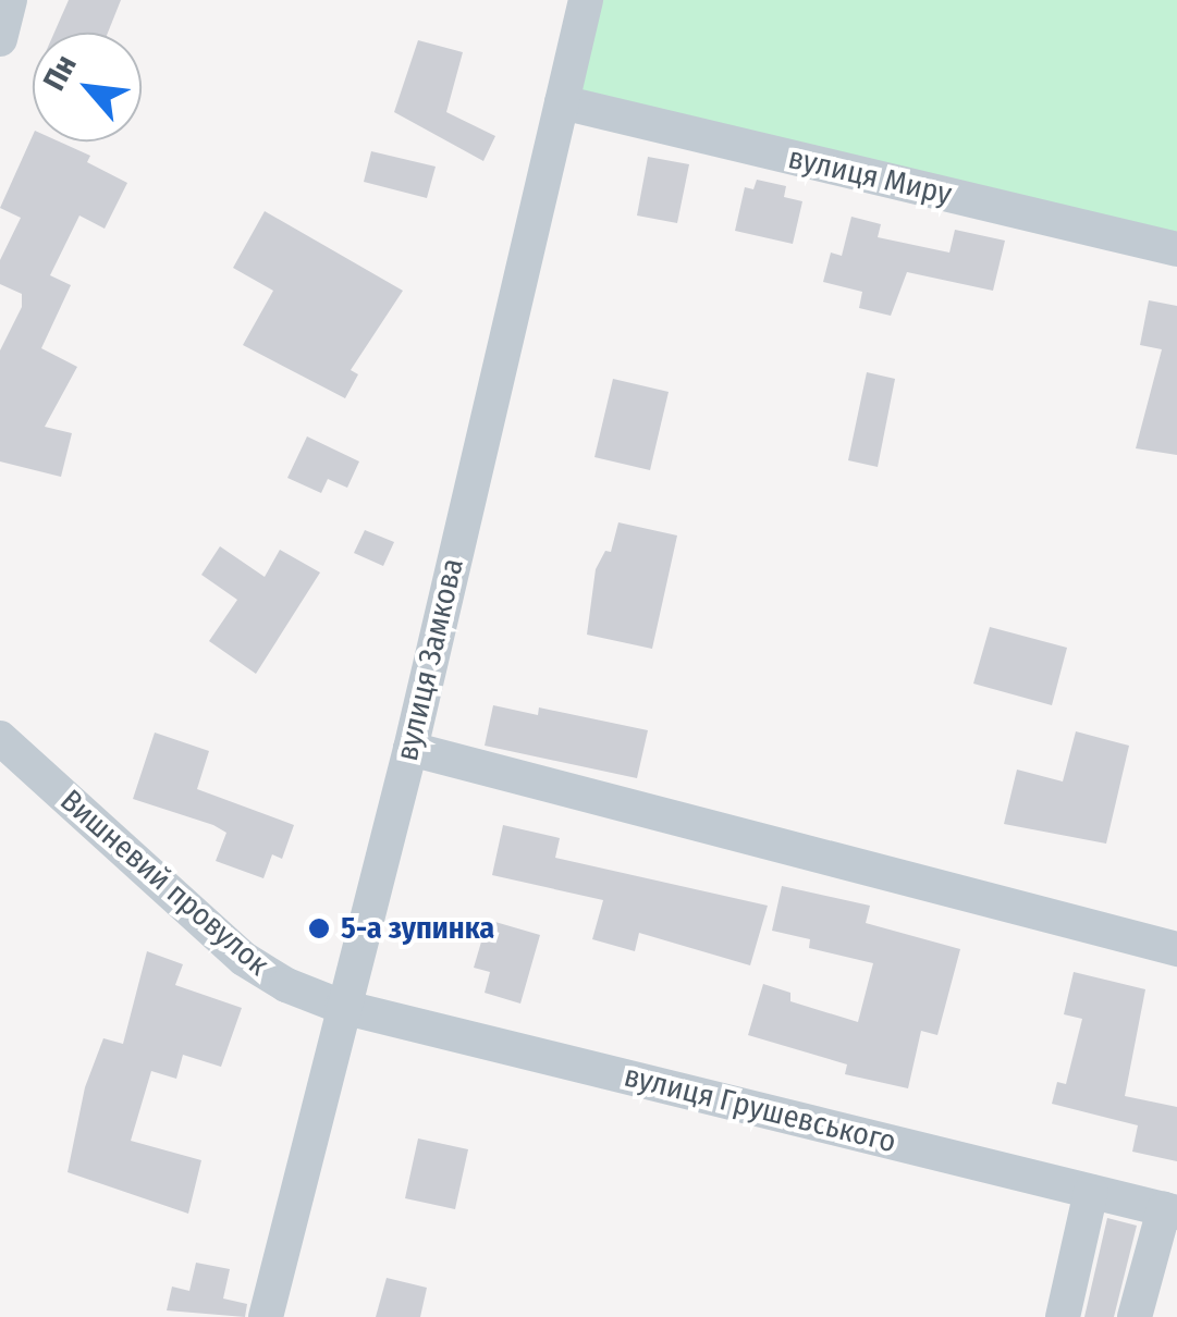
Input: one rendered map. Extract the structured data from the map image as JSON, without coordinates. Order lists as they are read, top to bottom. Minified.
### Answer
{"streets":{"street":["вулиця Миру","вулиця Замкова","Вишневий провулок","вулиця Грушевського"]},"crossings":[["вулиця Миру","вулиця Замкова"],["вулиця Замкова","Вишневий провулок"],["вулиця Замкова","вулиця Грушевського"],["Вишневий провулок","вулиця Грушевського"]],"places":["5-а зупинка"],"north":"top left"}
